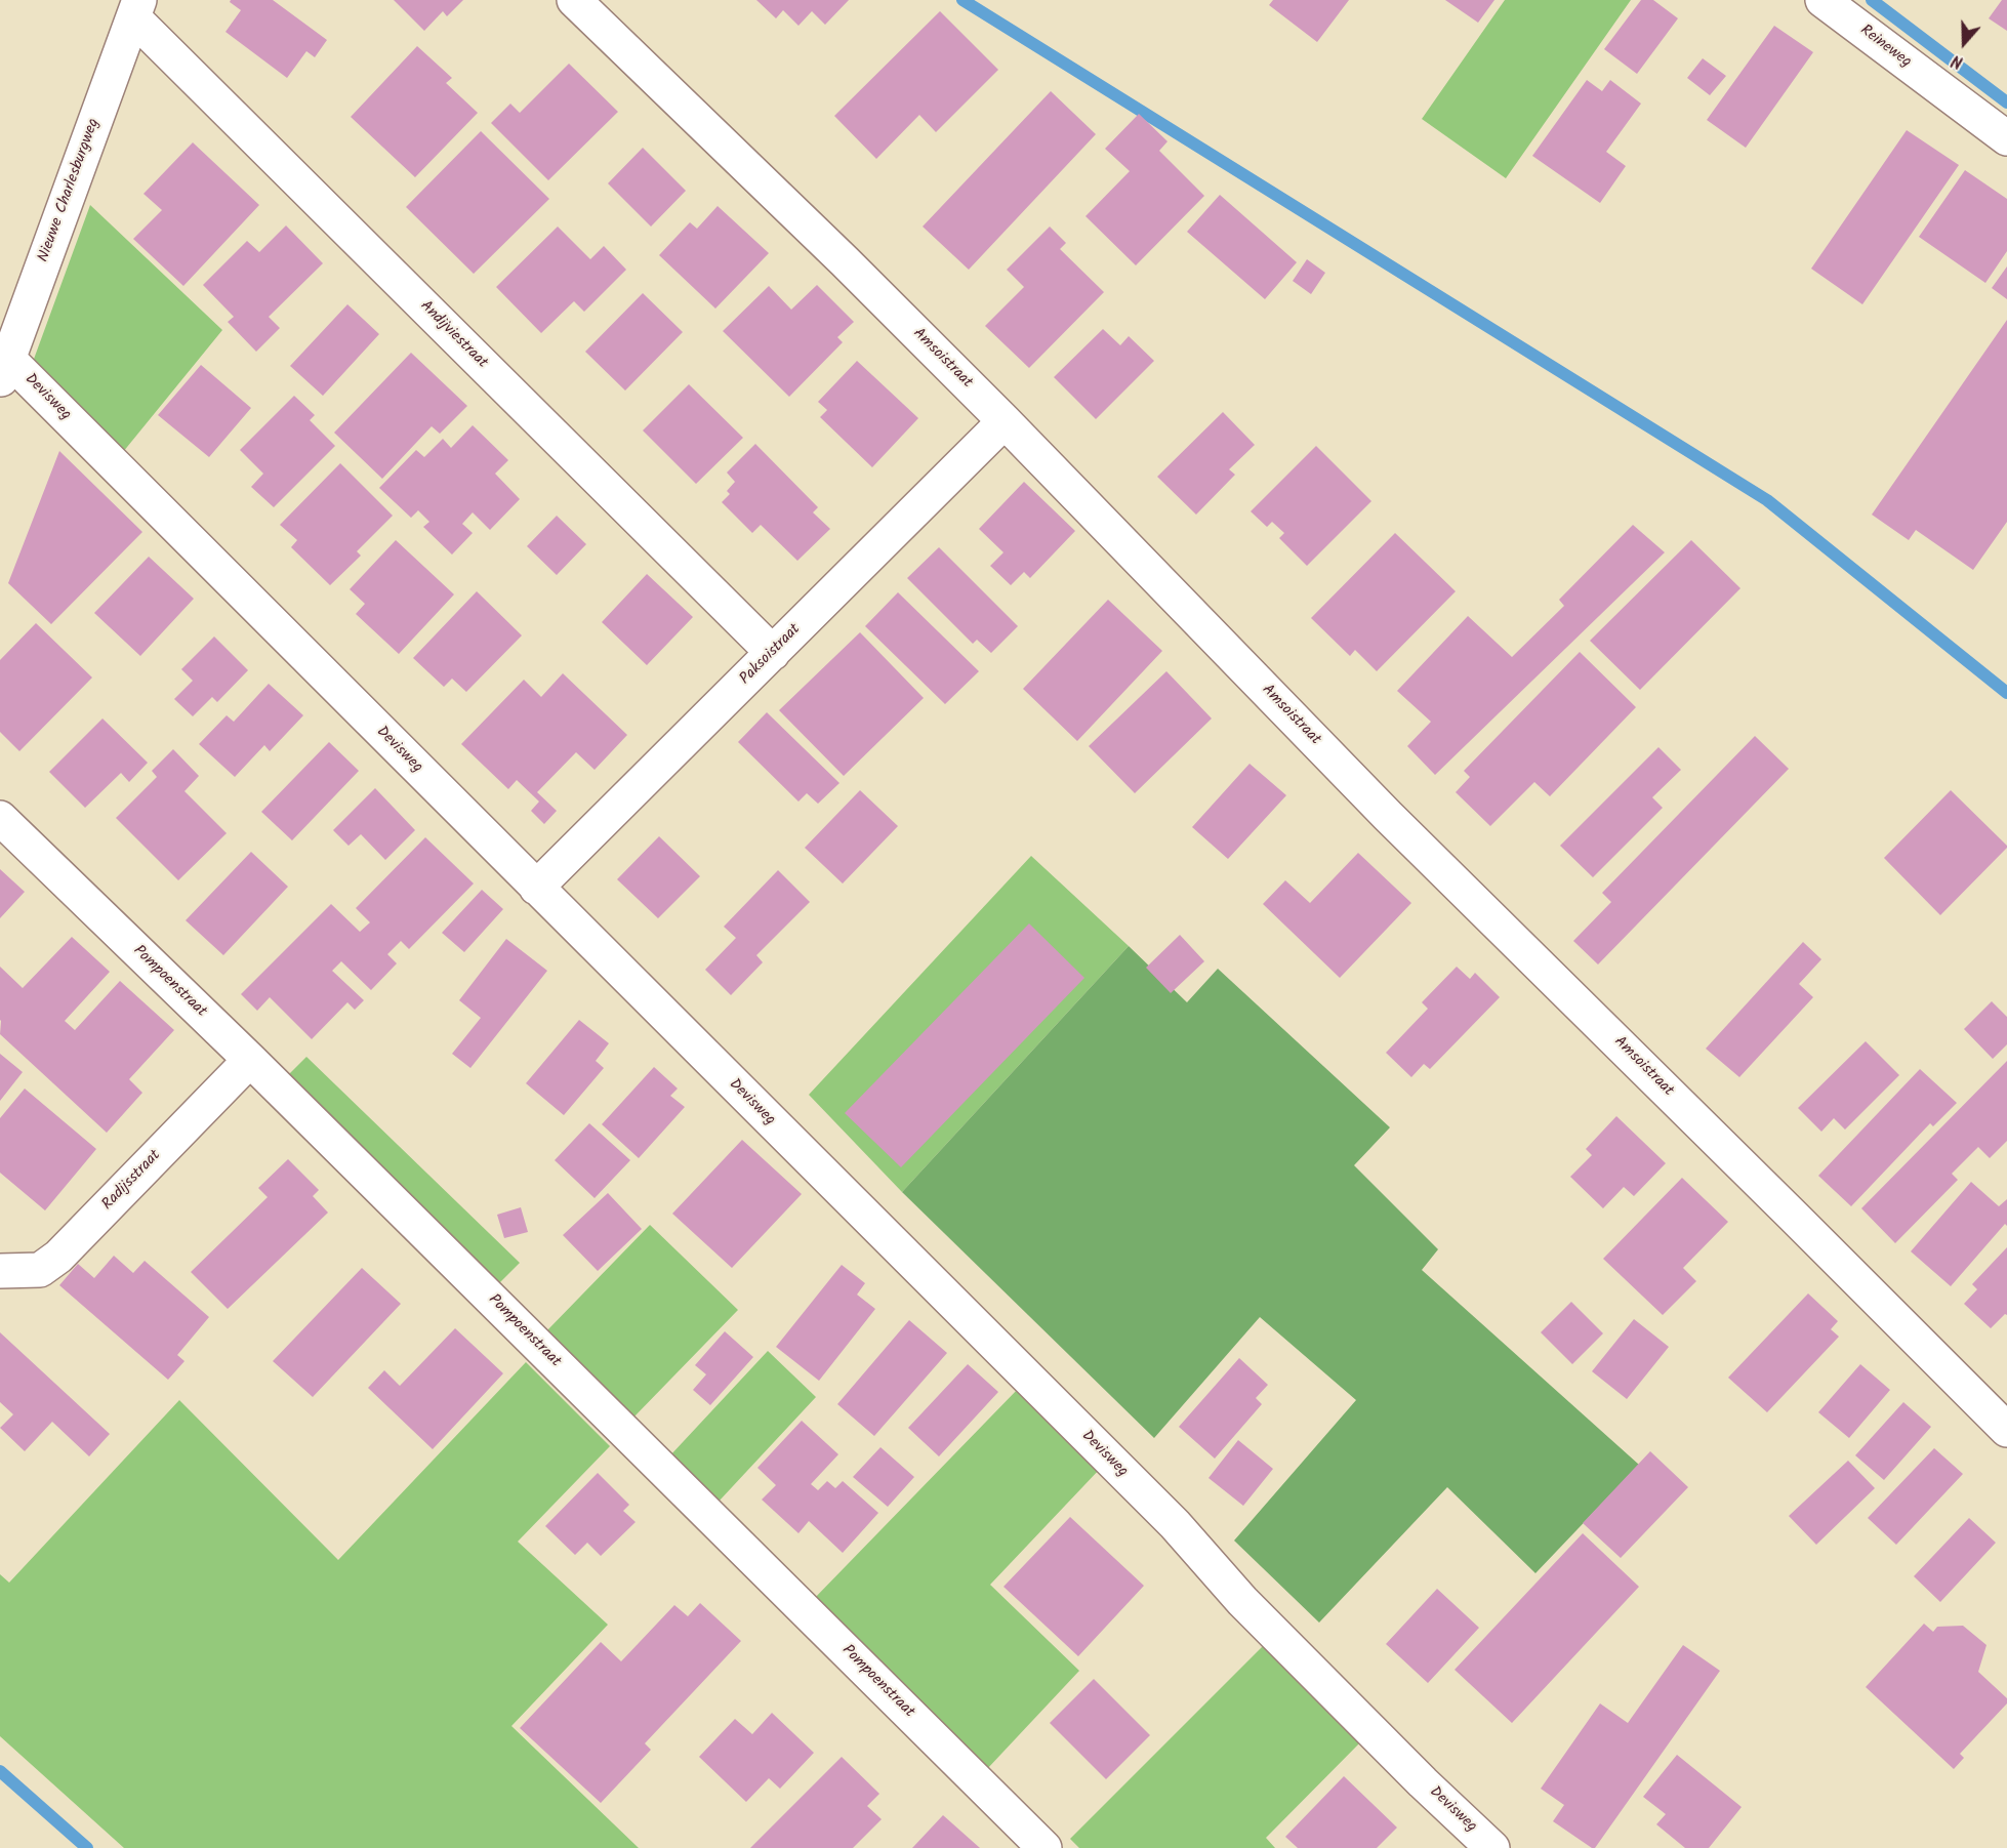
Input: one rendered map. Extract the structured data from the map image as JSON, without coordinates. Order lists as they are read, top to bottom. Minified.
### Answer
{"streets":{"street":["Reineweg","Nieuwe Charlesburgweg","Andijviestraat","Amsoistraat","Devisweg","Paksoistraat","Pompoenstraat","Radijsstraat"]},"crossings":[["Nieuwe Charlesburgweg","Andijviestraat"],["Nieuwe Charlesburgweg","Devisweg"],["Andijviestraat","Paksoistraat"],["Amsoistraat","Paksoistraat"],["Devisweg","Paksoistraat"],["Pompoenstraat","Radijsstraat"]],"north":"bottom"}
